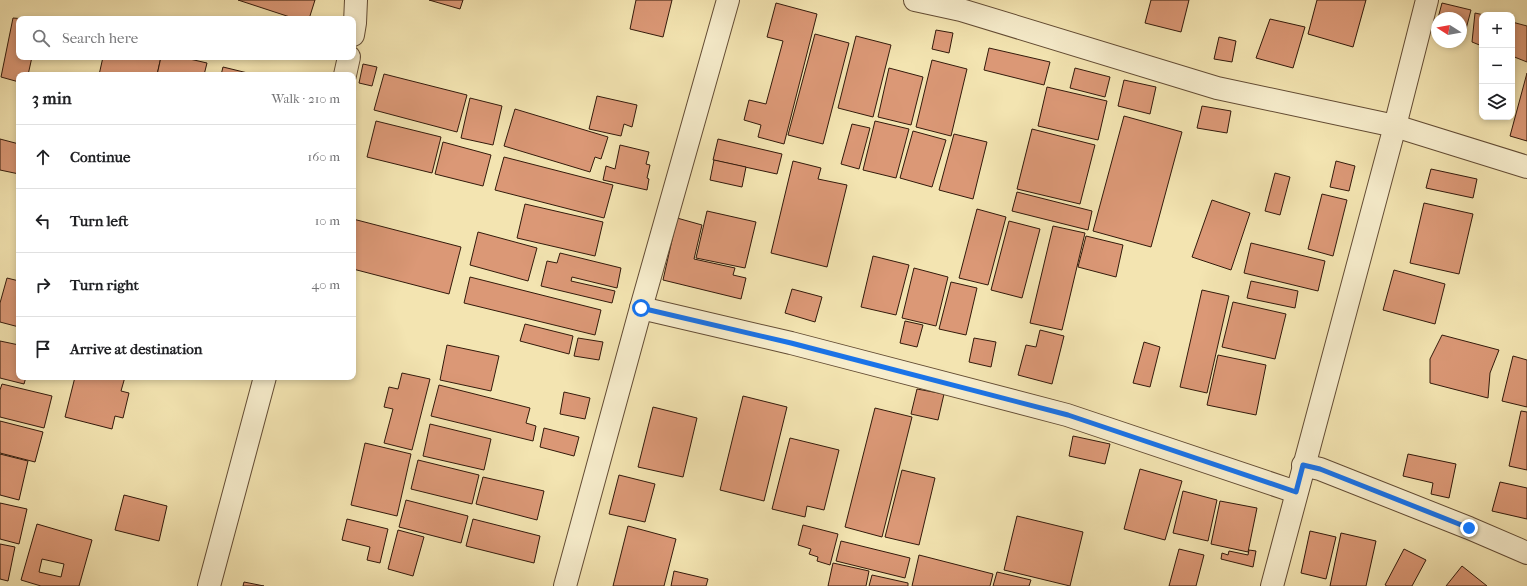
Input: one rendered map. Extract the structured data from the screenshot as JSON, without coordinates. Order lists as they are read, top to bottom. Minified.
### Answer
{"north":"left","page":{"map_buttons":["+","−"],"search":"Search here","heading":["3 min","Walk · 210 m"],"list":[["Continue","160 m"],["Turn left","10 m"],["Turn right","40 m"],"Arrive at destination"]}}
